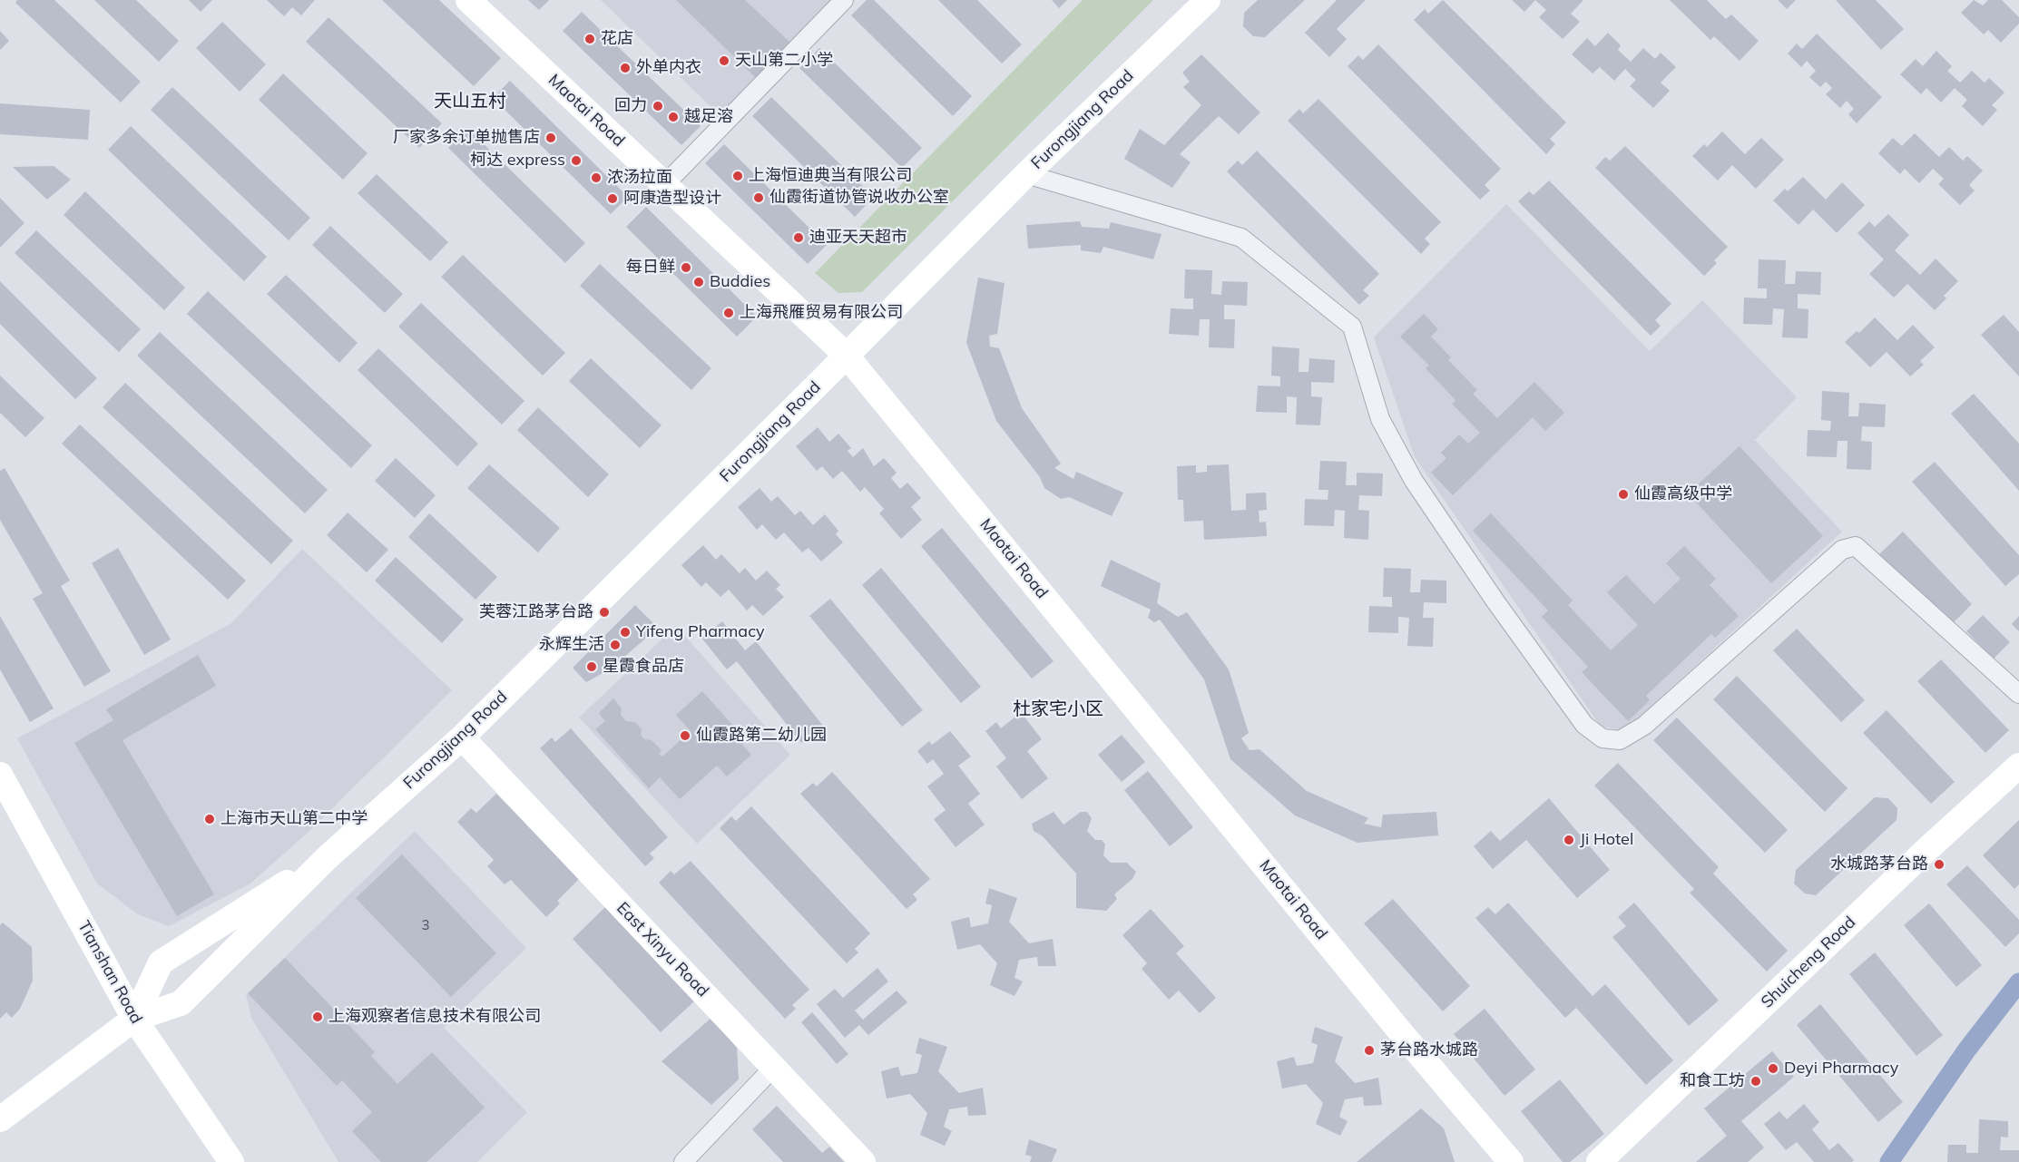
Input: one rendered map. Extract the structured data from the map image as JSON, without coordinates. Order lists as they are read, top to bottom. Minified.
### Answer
{"streets":{"street":["Maotai Road","Furongjiang Road","East Xinyu Road","Shuicheng Road","Tianshan Road"]},"crossings":[["Maotai Road","Furongjiang Road"],["Furongjiang Road","East Xinyu Road"],["Furongjiang Road","Tianshan Road"]],"districts":["天山五村","杜家宅小区"],"places":["花店","天山第二小学","外单内衣","回力","越足溶","厂家多余订单抛售店","柯达 express","上海恒迪典当有限公司","浓汤拉面","仙霞街道协管说收办公室","阿康造型设计","迪亚天天超市","每日鲜","Buddies","上海飛雁贸易有限公司","仙霞高级中学","芙蓉江路茅台路","Yifeng Pharmacy","永辉生活","星霞食品店","仙霞路第二幼儿园","上海市天山第二中学","Ji Hotel","水城路茅台路","上海观察者信息技术有限公司","茅台路水城路","Deyi Pharmacy","和食工坊"],"house_numbers":["3"]}
